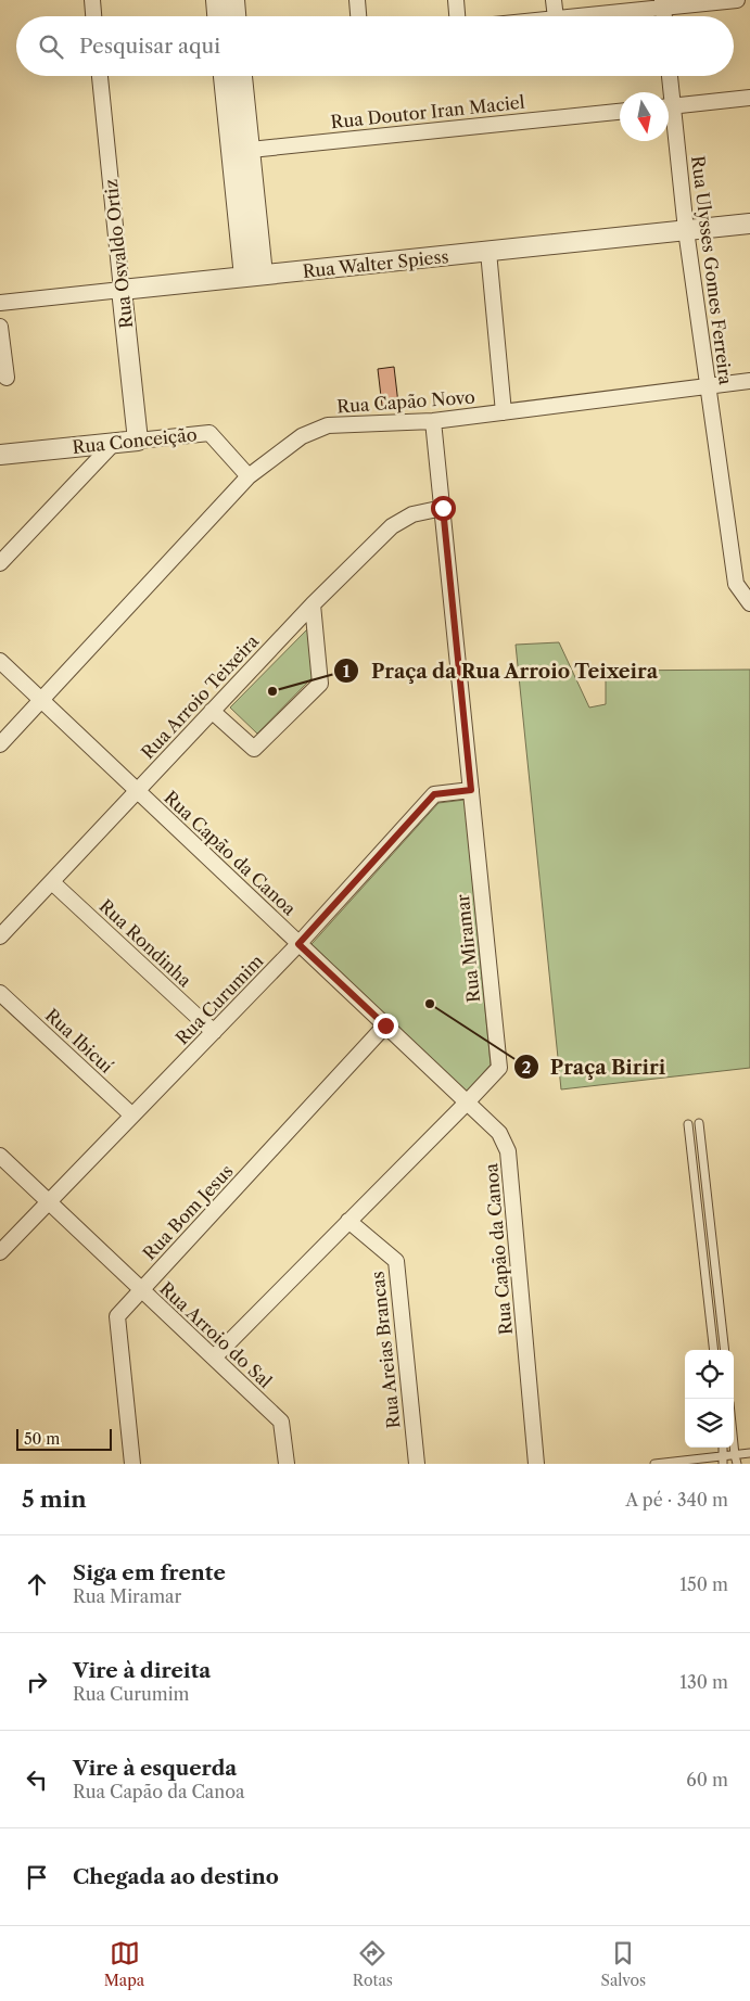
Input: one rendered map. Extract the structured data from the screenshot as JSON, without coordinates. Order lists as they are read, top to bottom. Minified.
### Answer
{"streets":{"street":["Rua Doutor Iran Maciel","Rua Osvaldo Ortiz","Rua Walter Spiess","Rua Ulysses Gomes Ferreira","Rua Capão Novo","Rua Conceição","Rua Arroio Teixeira","Rua Capão da Canoa","Rua Rondinha","Rua Miramar","Rua Curumim","Rua Ibicuí","Rua Bom Jesus","Rua Arroio do Sal","Rua Areias Brancas"]},"crossings":[["Rua Osvaldo Ortiz","Rua Walter Spiess"],["Rua Osvaldo Ortiz","Rua Conceição"],["Rua Walter Spiess","Rua Ulysses Gomes Ferreira"],["Rua Ulysses Gomes Ferreira","Rua Capão Novo"],["Rua Capão Novo","Rua Conceição"],["Rua Capão Novo","Rua Capão da Canoa"],["Rua Capão Novo","Rua Miramar"],["Rua Arroio Teixeira","Rua Capão da Canoa"],["Rua Arroio Teixeira","Rua Rondinha"],["Rua Arroio Teixeira","Rua Miramar"],["Rua Capão da Canoa","Rua Miramar"],["Rua Capão da Canoa","Rua Curumim"],["Rua Capão da Canoa","Rua Bom Jesus"],["Rua Rondinha","Rua Curumim"],["Rua Miramar","Rua Curumim"],["Rua Miramar","Rua Arroio do Sal"],["Rua Miramar","Rua Areias Brancas"],["Rua Curumim","Rua Ibicuí"],["Rua Curumim","Rua Arroio do Sal"],["Rua Bom Jesus","Rua Arroio do Sal"]],"places":["Praça da Rua Arroio Teixeira","Praça Biriri"],"scale_bar":"50 m","north":"bottom","page":{"search":"Pesquisar aqui","scale":"50 m","heading":["5 min","A pé · 340 m"],"list":[["Siga em frente","Rua Miramar","150 m"],["Vire à direita","Rua Curumim","130 m"],["Vire à esquerda","Rua Capão da Canoa","60 m"],"Chegada ao destino"],"nav":["Mapa","Rotas","Salvos"]}}
